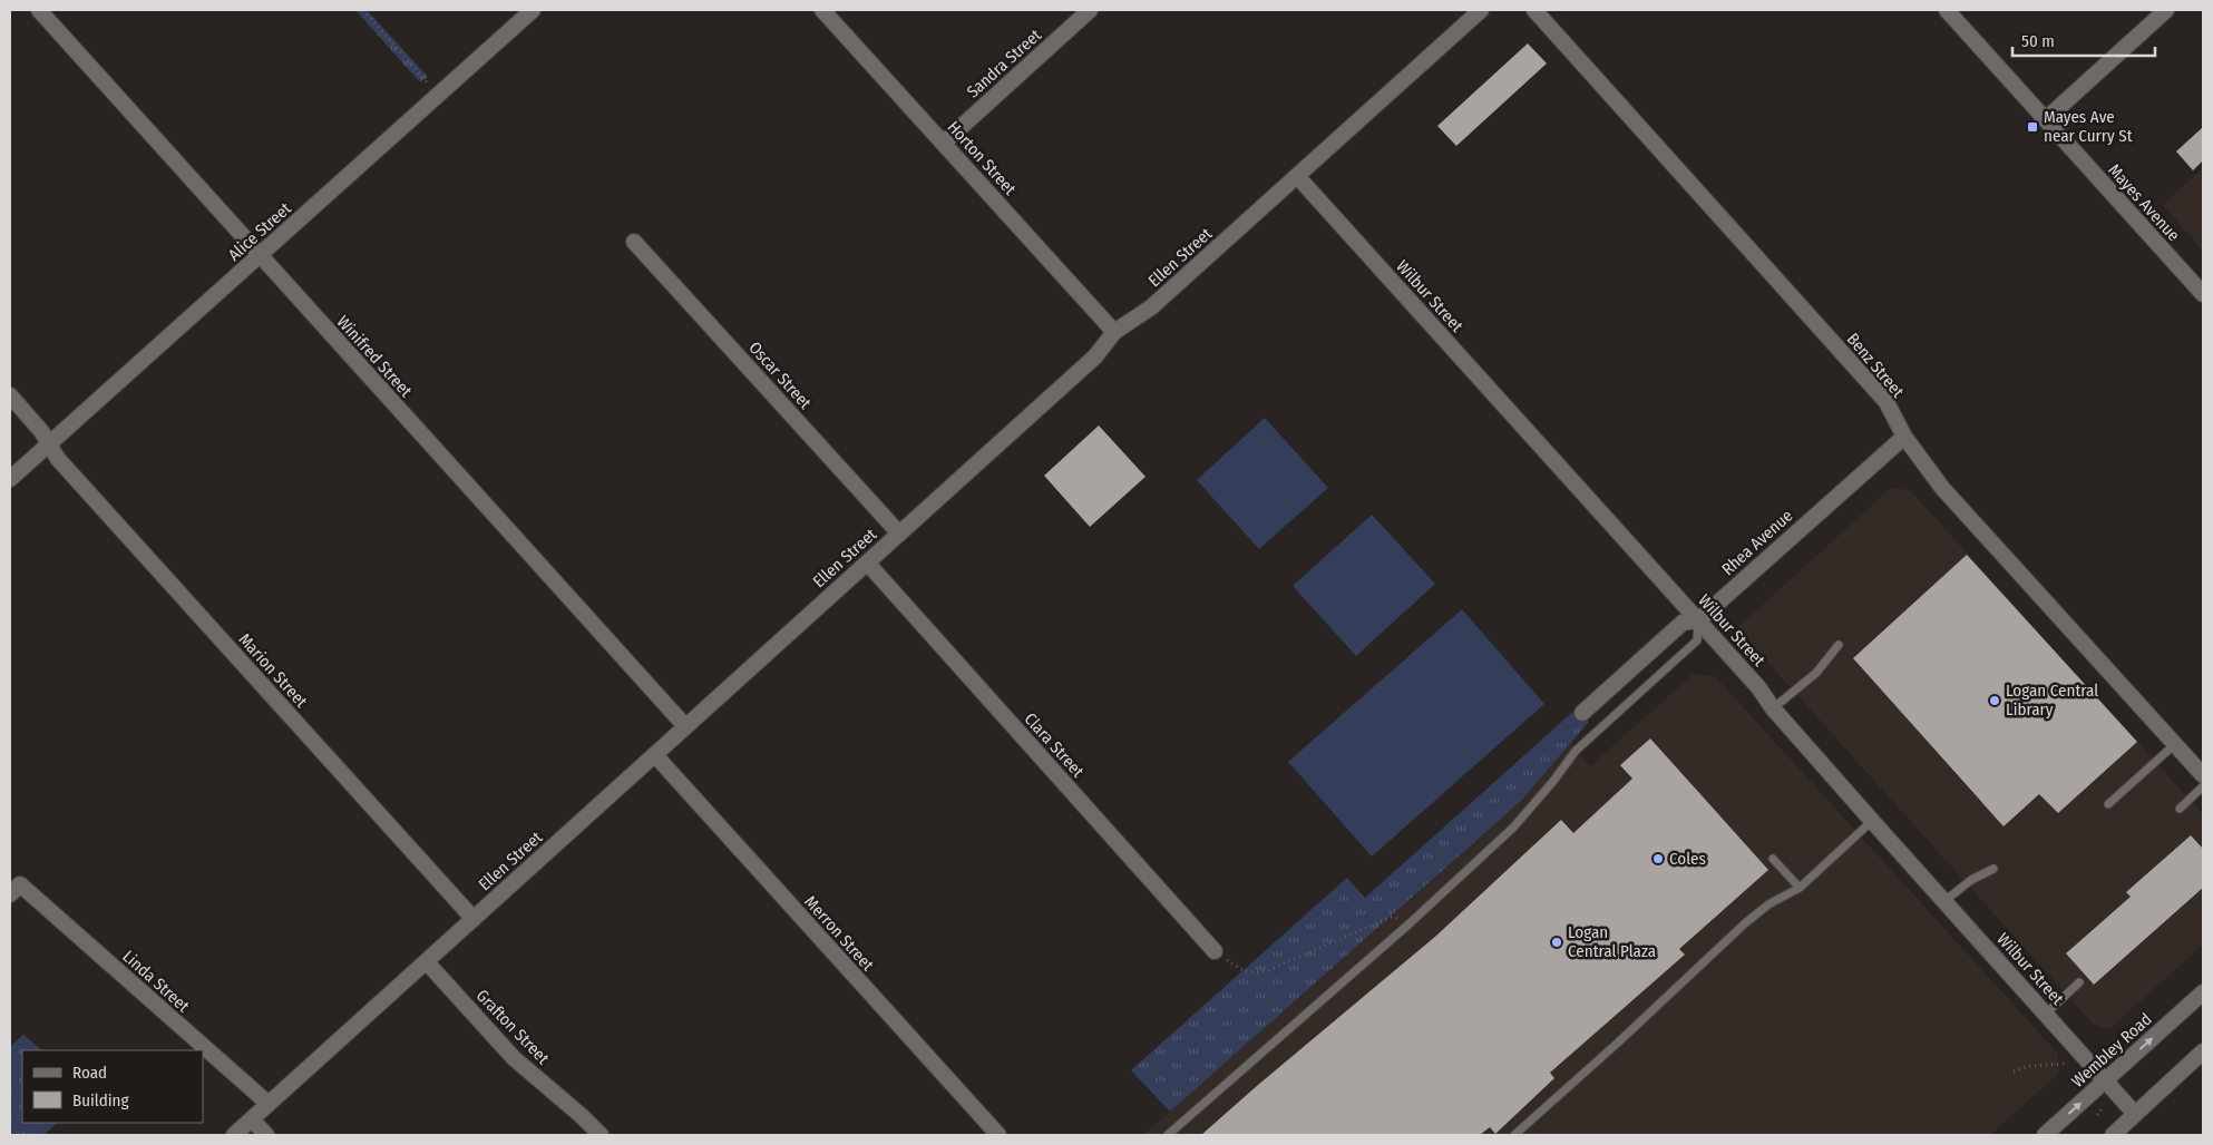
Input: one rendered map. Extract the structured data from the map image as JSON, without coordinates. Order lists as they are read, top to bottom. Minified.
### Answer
{"streets":{"street":["Sandra Street","Horton Street","Mayes Avenue","Alice Street","Ellen Street","Wilbur Street","Winifred Street","Benz Street","Oscar Street","Rhea Avenue","Marion Street","Clara Street","Merron Street","Linda Street","Grafton Street","Wembley Road"]},"crossings":[["Sandra Street","Horton Street"],["Horton Street","Ellen Street"],["Alice Street","Winifred Street"],["Alice Street","Marion Street"],["Ellen Street","Wilbur Street"],["Ellen Street","Winifred Street"],["Ellen Street","Oscar Street"],["Ellen Street","Marion Street"],["Ellen Street","Clara Street"],["Ellen Street","Merron Street"],["Ellen Street","Linda Street"],["Ellen Street","Grafton Street"],["Wilbur Street","Rhea Avenue"],["Wilbur Street","Wembley Road"],["Benz Street","Rhea Avenue"]],"places":{"transit":["Mayes Ave near Curry St"],"other":["Logan Central Library","Coles","Logan Central Plaza"]},"legend":["Road","Building"],"scale_bar":"50 m"}
